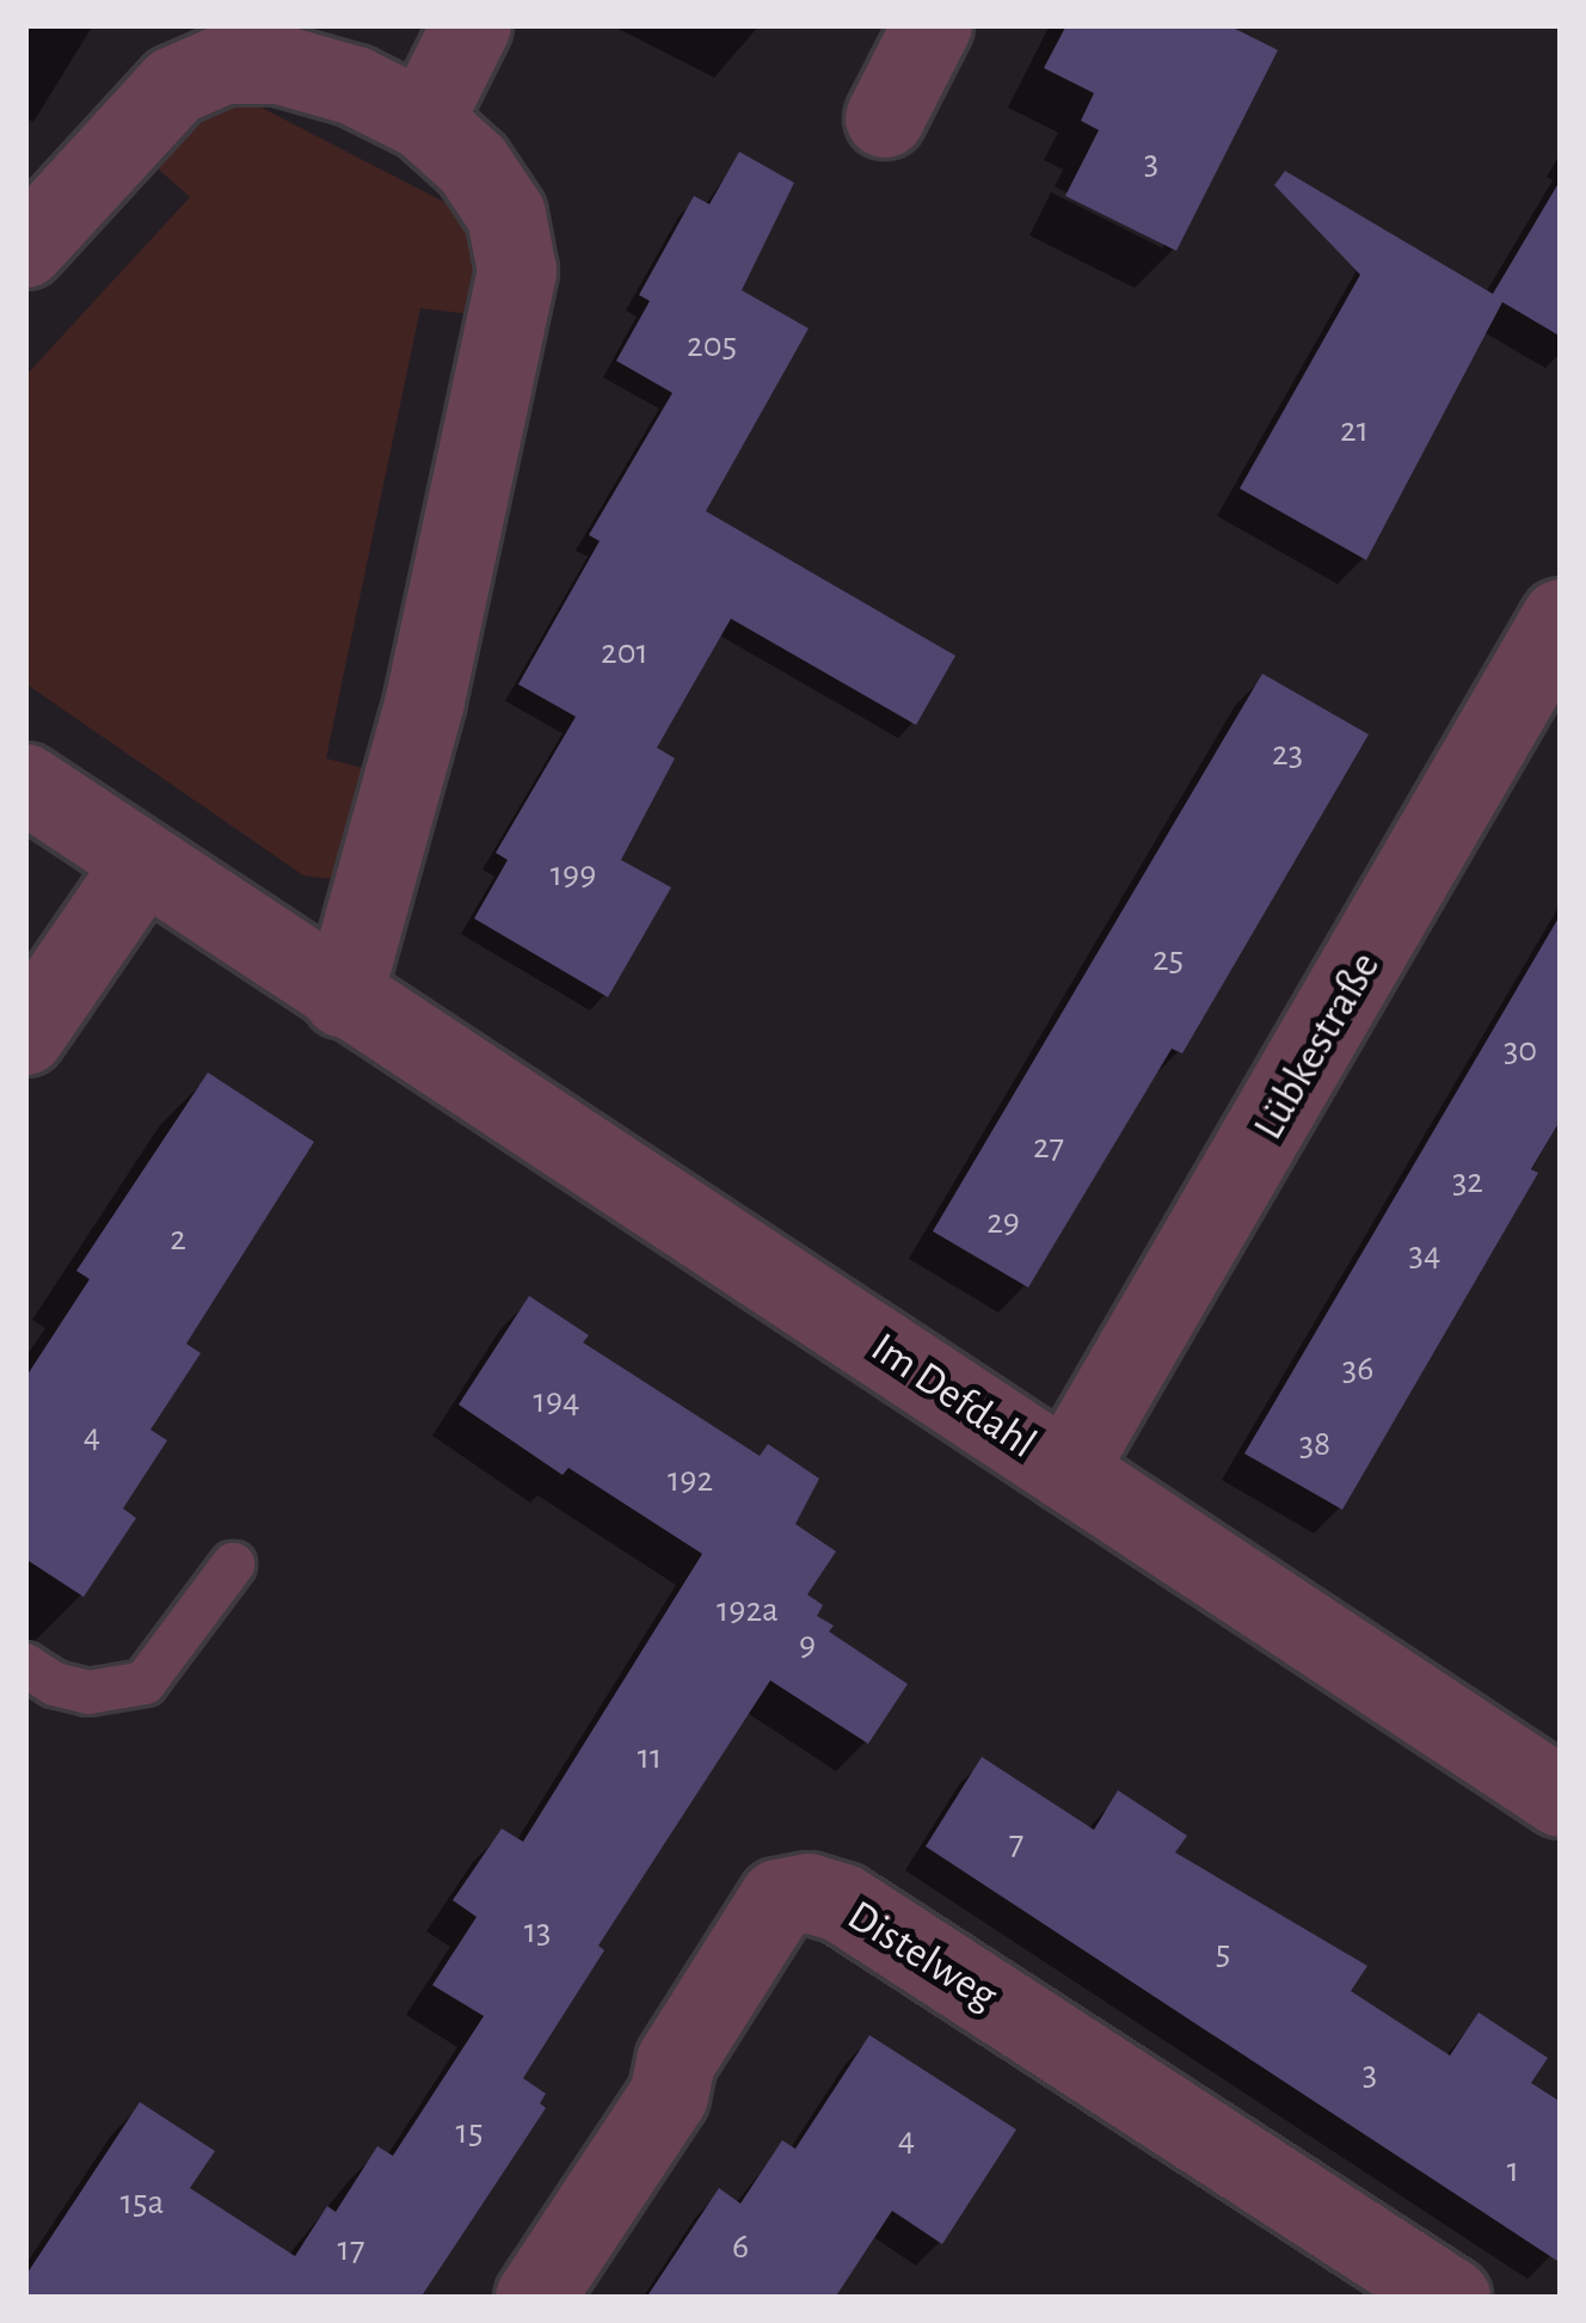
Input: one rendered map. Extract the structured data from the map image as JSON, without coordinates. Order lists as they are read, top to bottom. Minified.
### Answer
{"streets":{"street":["Lübkestraße","Im Defdahl","Distelweg"]},"crossings":[["Lübkestraße","Im Defdahl"]],"house_numbers":["3","205","21","201","23","199","25","30","27","32","29","2","34","36","194","4","38","192","192a","9","11","7","13","5","3","15","4","1","15a","6","17"]}
